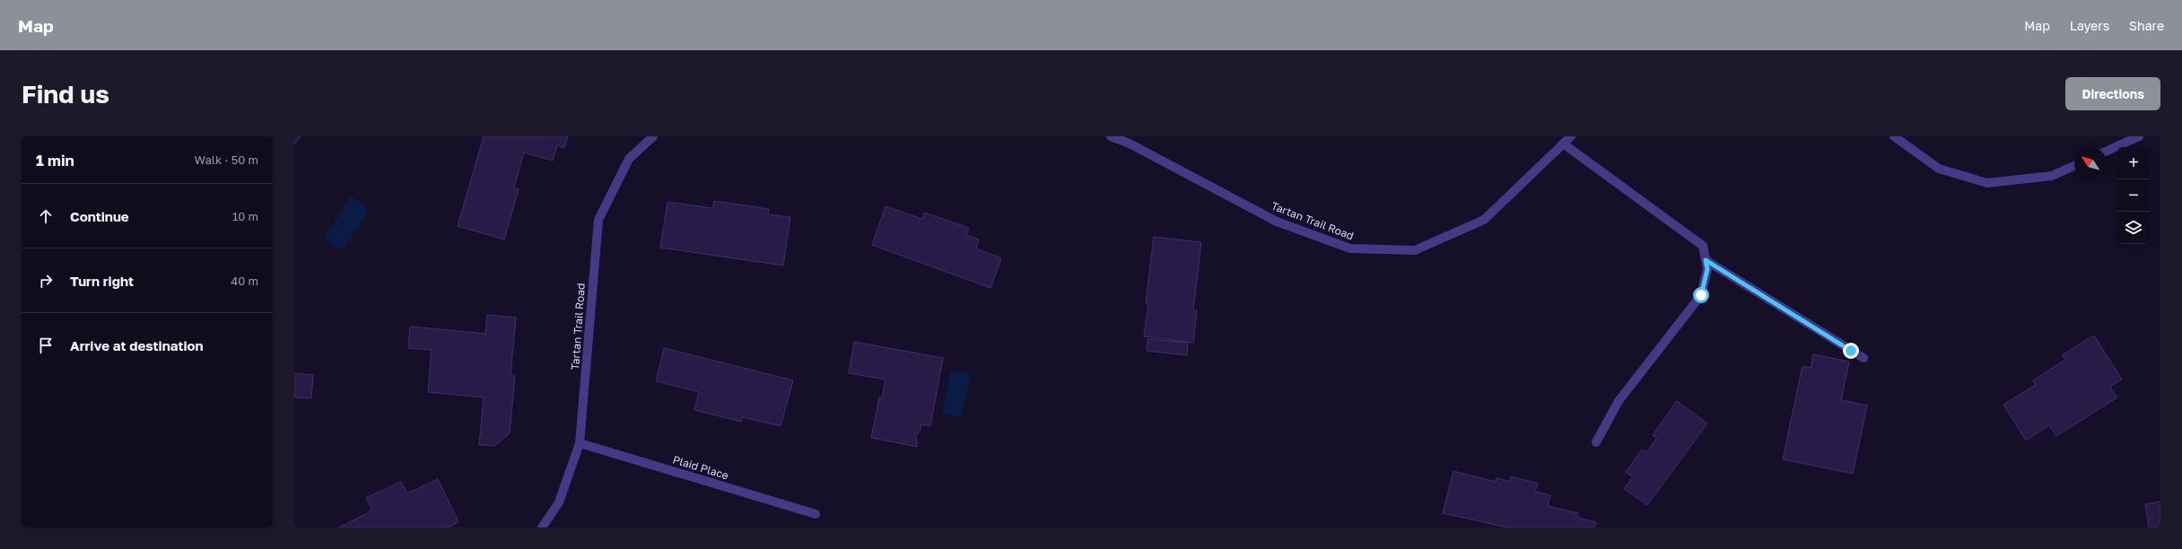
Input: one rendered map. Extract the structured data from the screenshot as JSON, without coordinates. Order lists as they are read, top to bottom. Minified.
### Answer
{"streets":{"street":["Tartan Trail Road","Plaid Place"]},"crossings":[["Tartan Trail Road","Plaid Place"]],"north":"top left","page":{"header":"Map","nav":["Map","Layers","Share"],"buttons":"Directions","title":"Find us","heading":["1 min","Walk · 50 m"],"map_buttons":["+","−"],"list":[["Continue","10 m"],["Turn right","40 m"],"Arrive at destination"]}}
